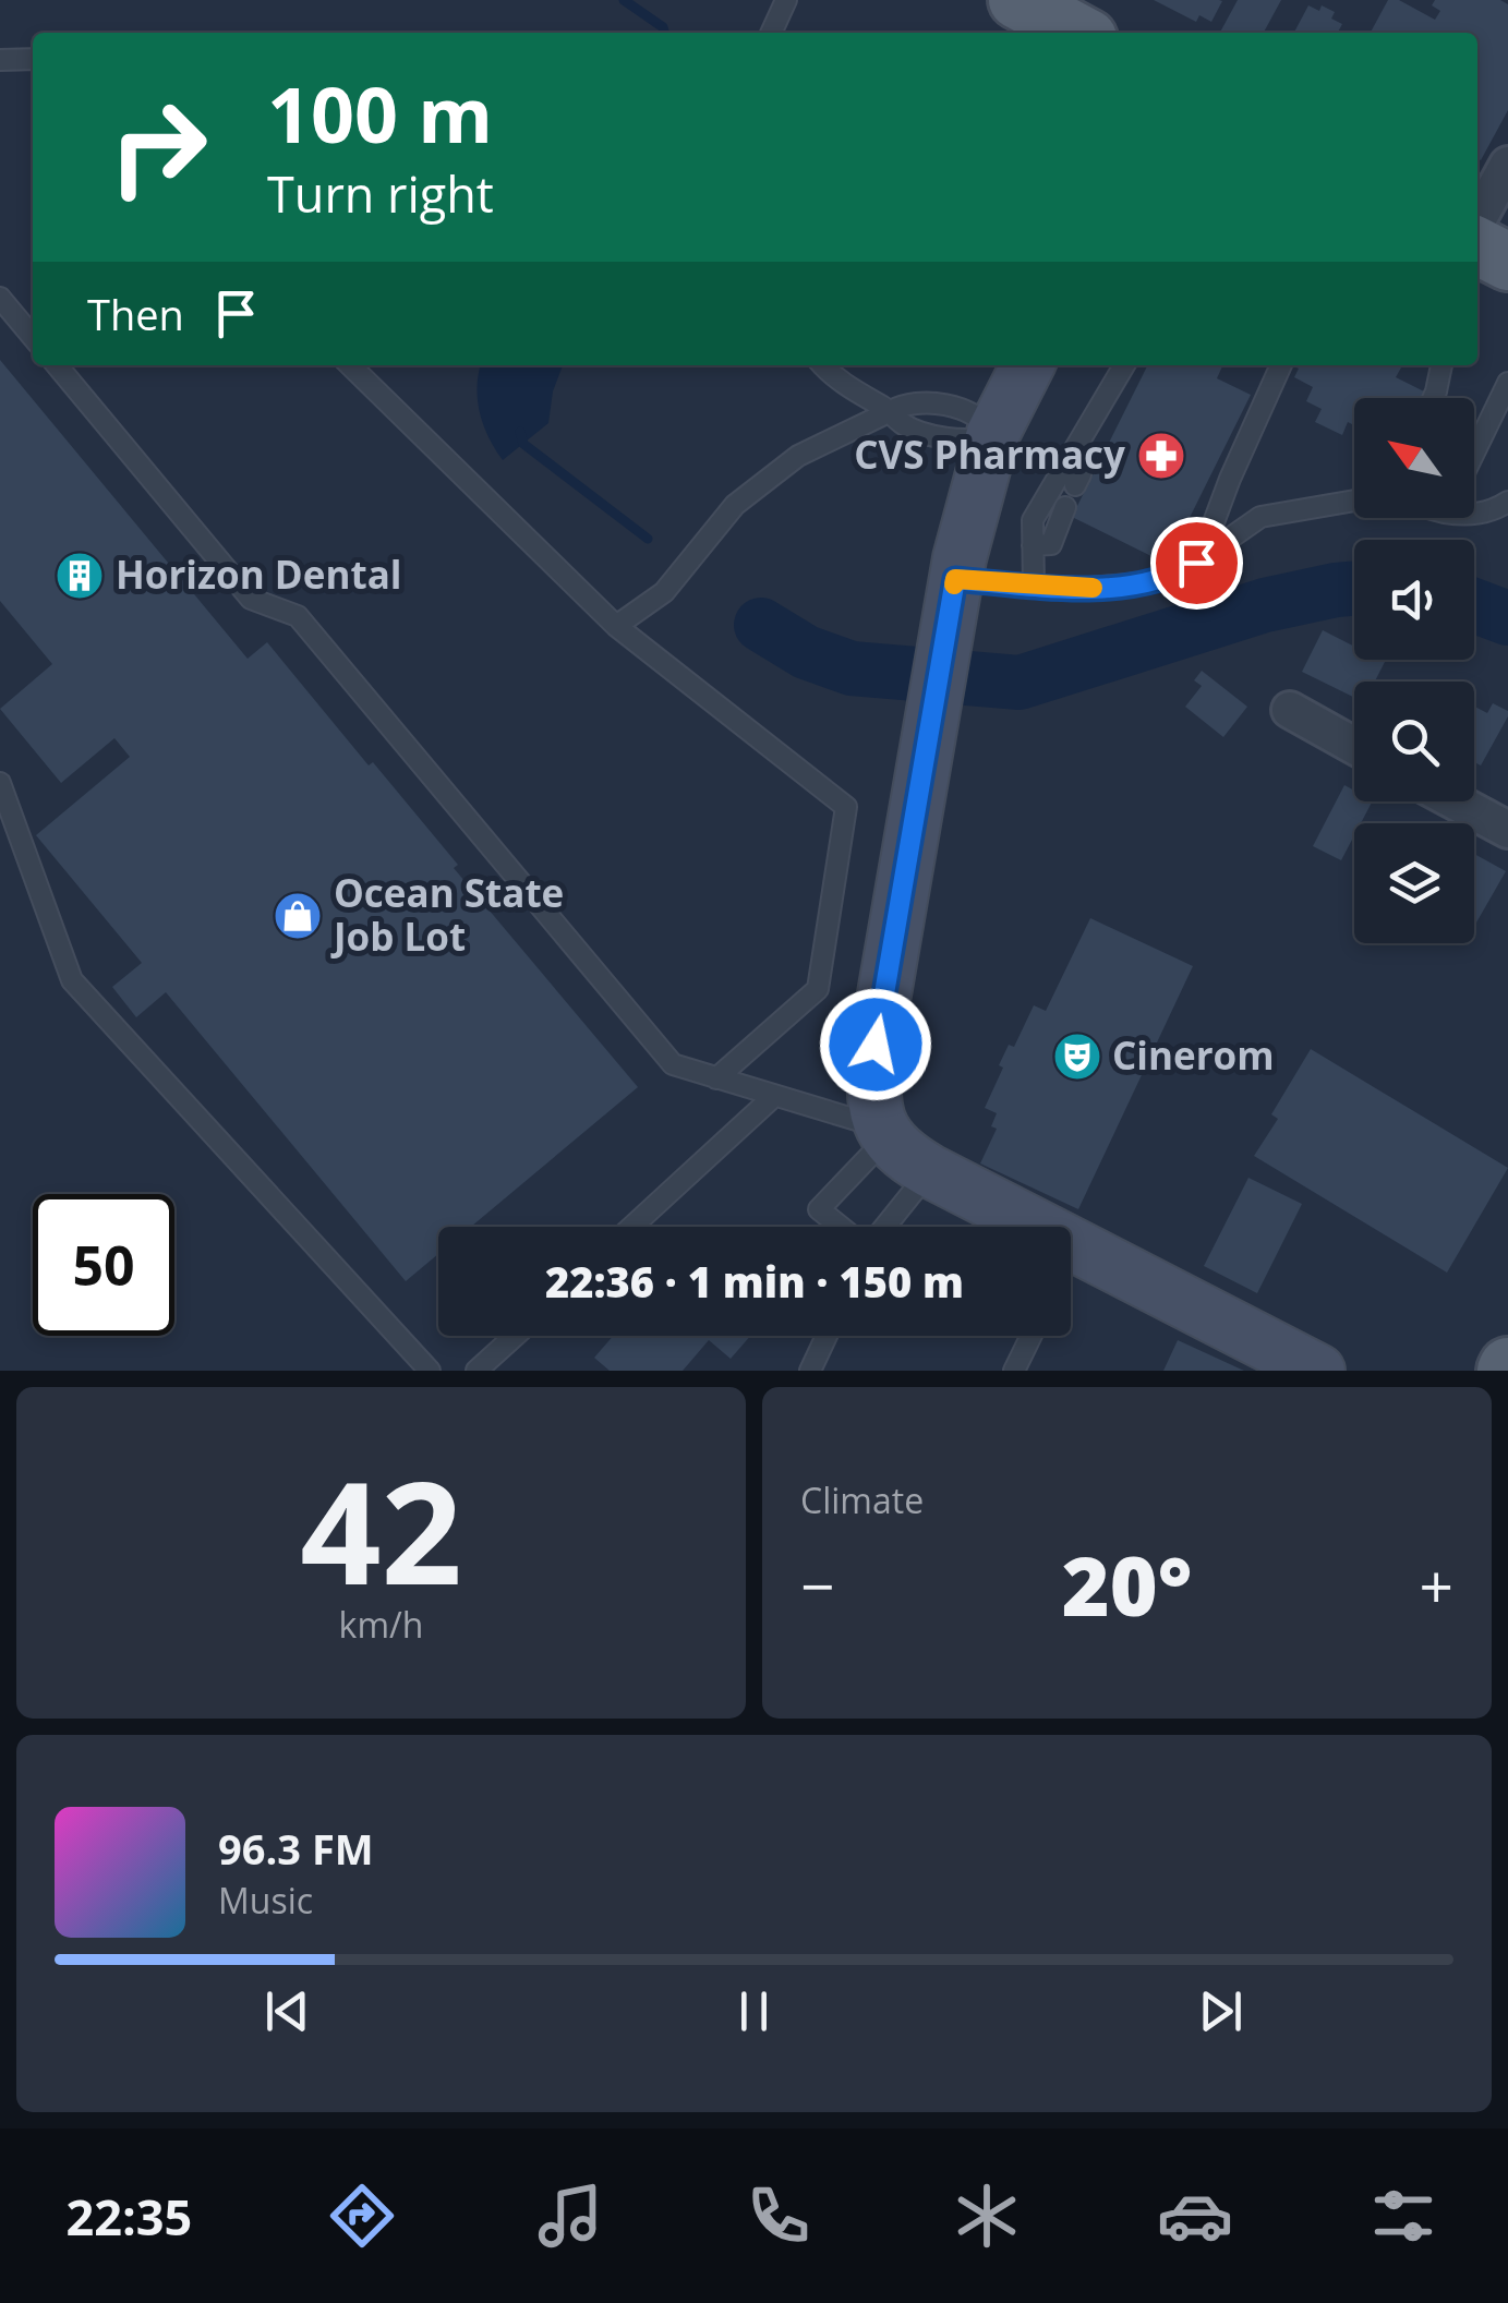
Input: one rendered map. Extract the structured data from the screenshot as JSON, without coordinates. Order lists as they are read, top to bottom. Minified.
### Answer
{"places":{"pharmacy":["CVS Pharmacy"],"building":["Horizon Dental"],"shop":["Ocean State Job Lot"],"theatre":["Cinerom"]},"north":"top left","page":{"turn":["100 m","Turn right"],"then":"Then","limit":"50","trip":"22:36 · 1 min · 150 m","tile":[["42","km/h"],"Climate"],"heat":["−","20°","+"],"song":["96.3 FM","Music"],"tabs":"22:35"}}
